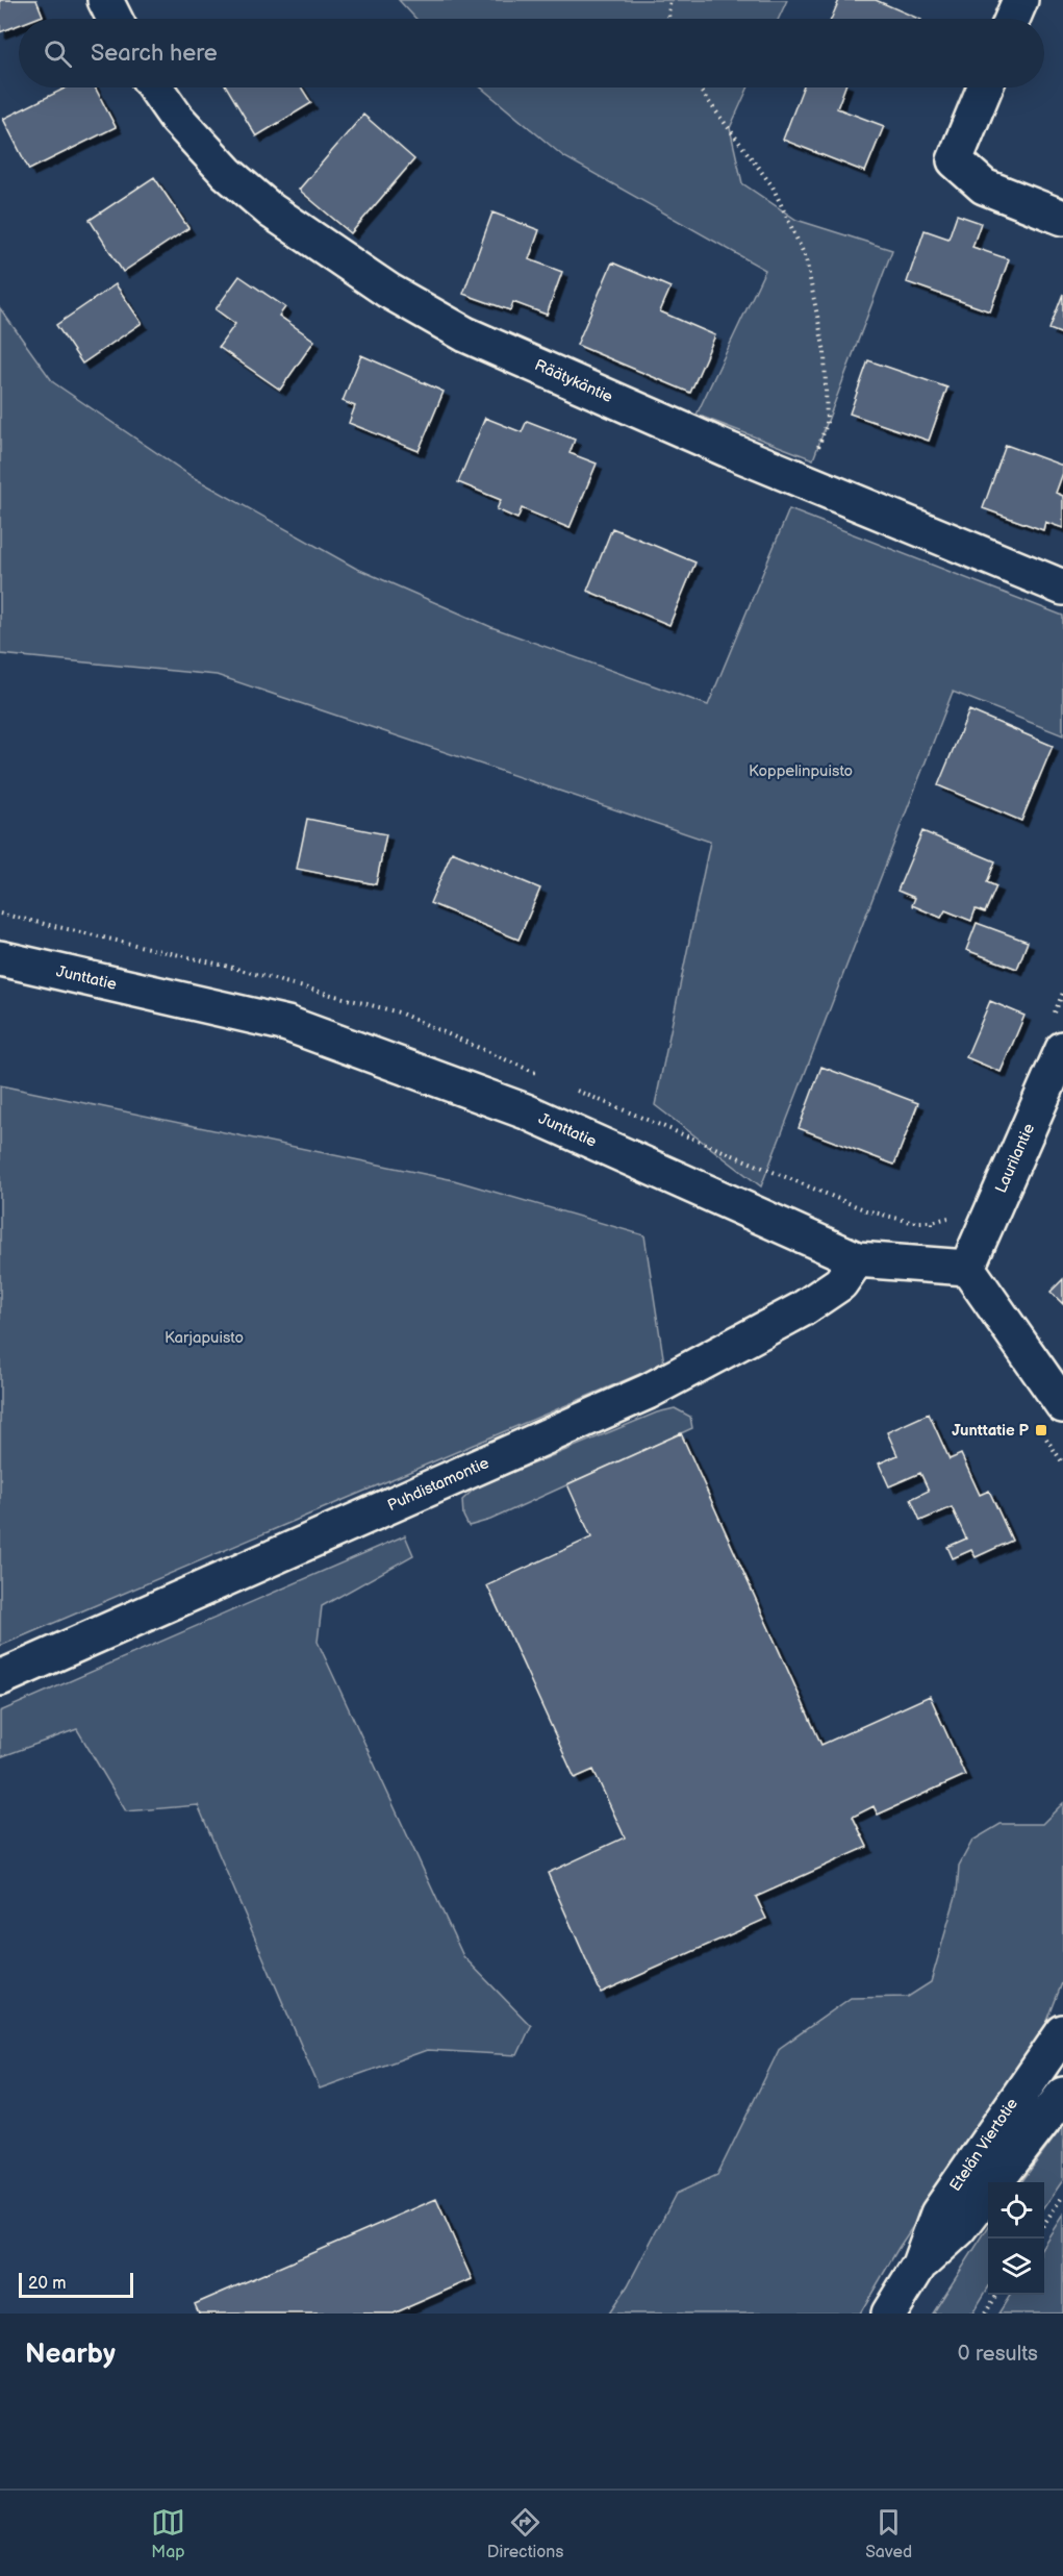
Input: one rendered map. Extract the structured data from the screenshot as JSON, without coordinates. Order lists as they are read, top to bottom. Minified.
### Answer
{"streets":{"street":["Räätykäntie","Junttatie","Laurilantie","Puhdistamontie","Etelän Viertotie"]},"crossings":[["Junttatie","Laurilantie"],["Junttatie","Puhdistamontie"]],"parks":["Koppelinpuisto","Karjapuisto"],"places":{"transit":["Junttatie P"]},"scale_bar":"20 m","page":{"search":"Search here","scale":"20 m","heading":["Nearby","0 results"],"nav":["Map","Directions","Saved"]}}
